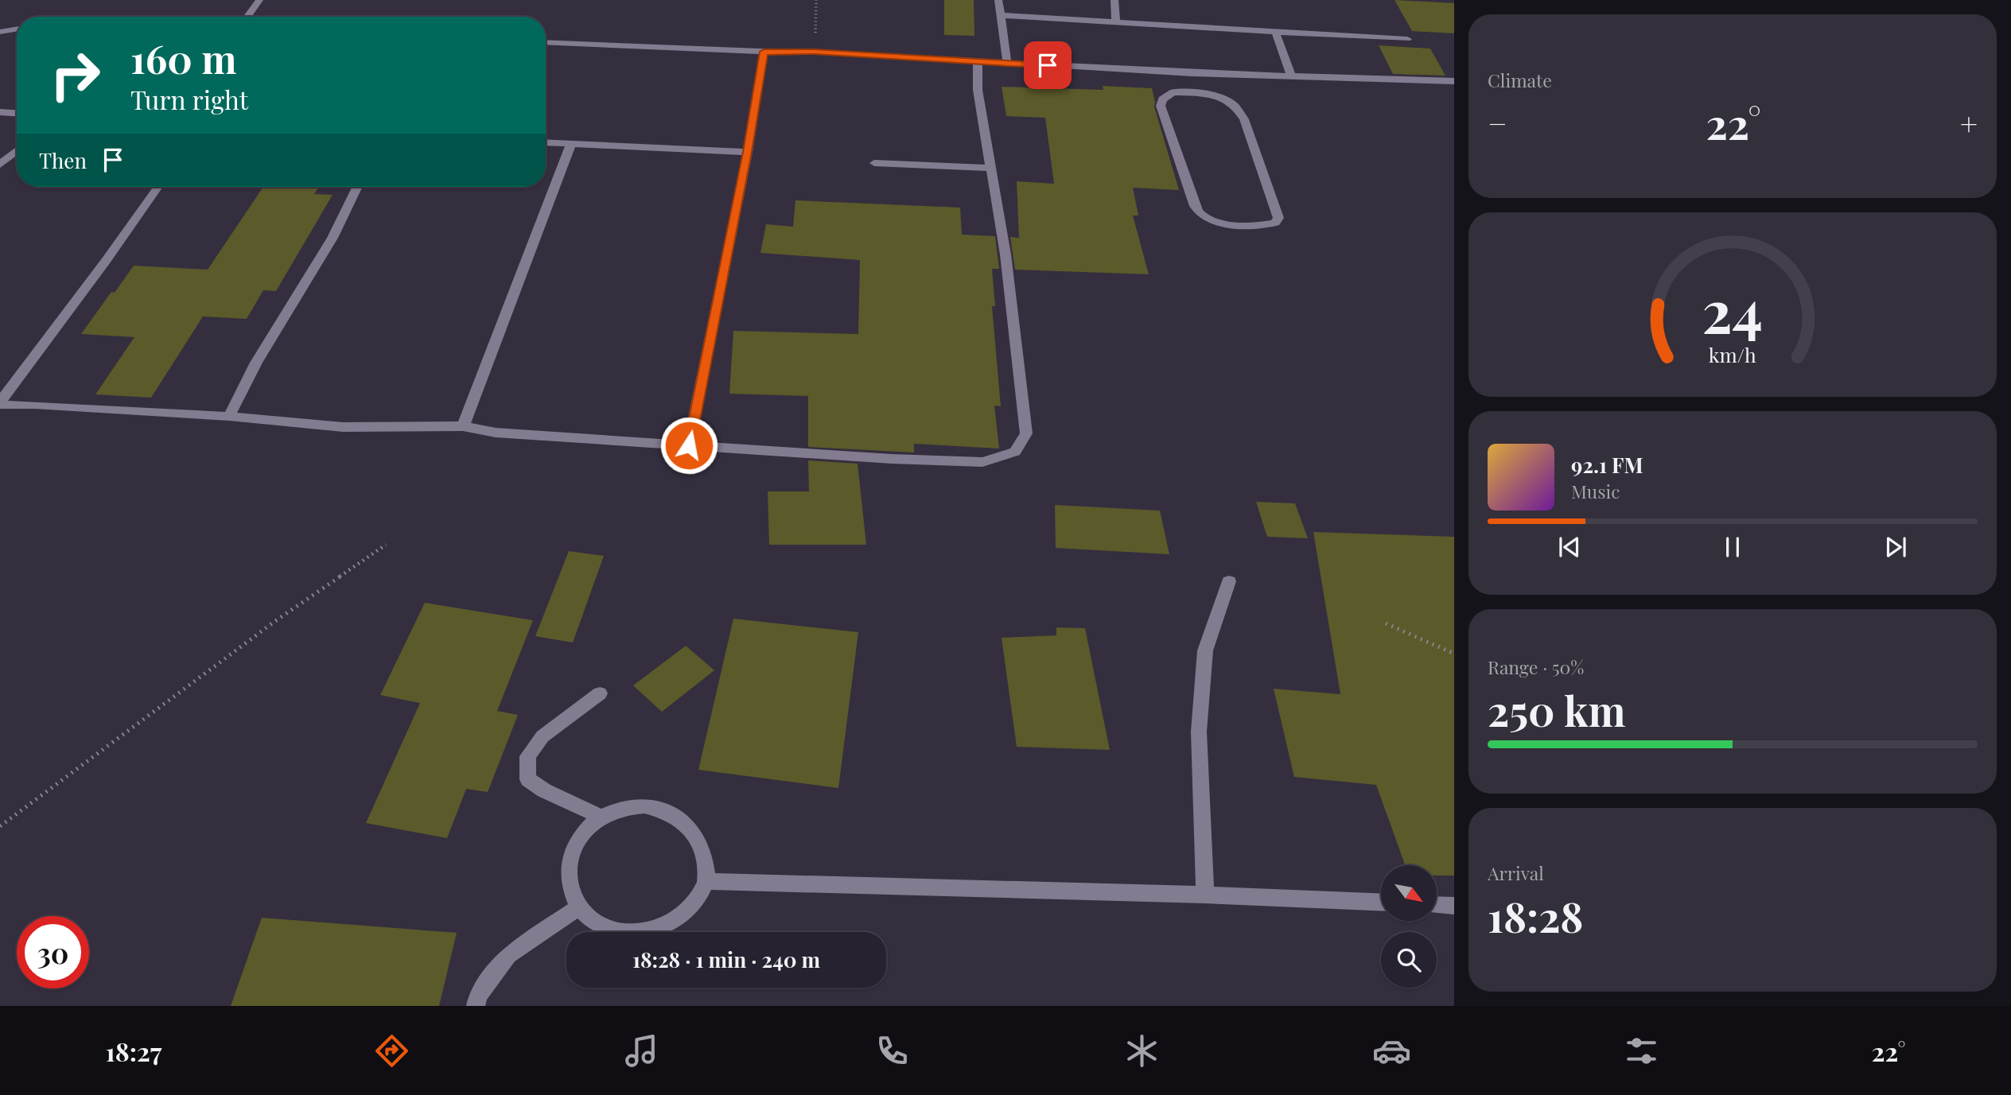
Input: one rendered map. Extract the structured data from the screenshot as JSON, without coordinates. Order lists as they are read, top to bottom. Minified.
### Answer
{"north":"bottom right","page":{"tile":["Climate",["Range · 50%","250 km"],["Arrival","18:28"]],"turn":["160 m","Turn right"],"heat":["−","22°","+"],"then":"Then","song":["92.1 FM","Music"],"limit":"30","trip":"18:28 · 1 min · 240 m","tabs":["18:27","22°"],"gauge":["24","km/h"]}}
